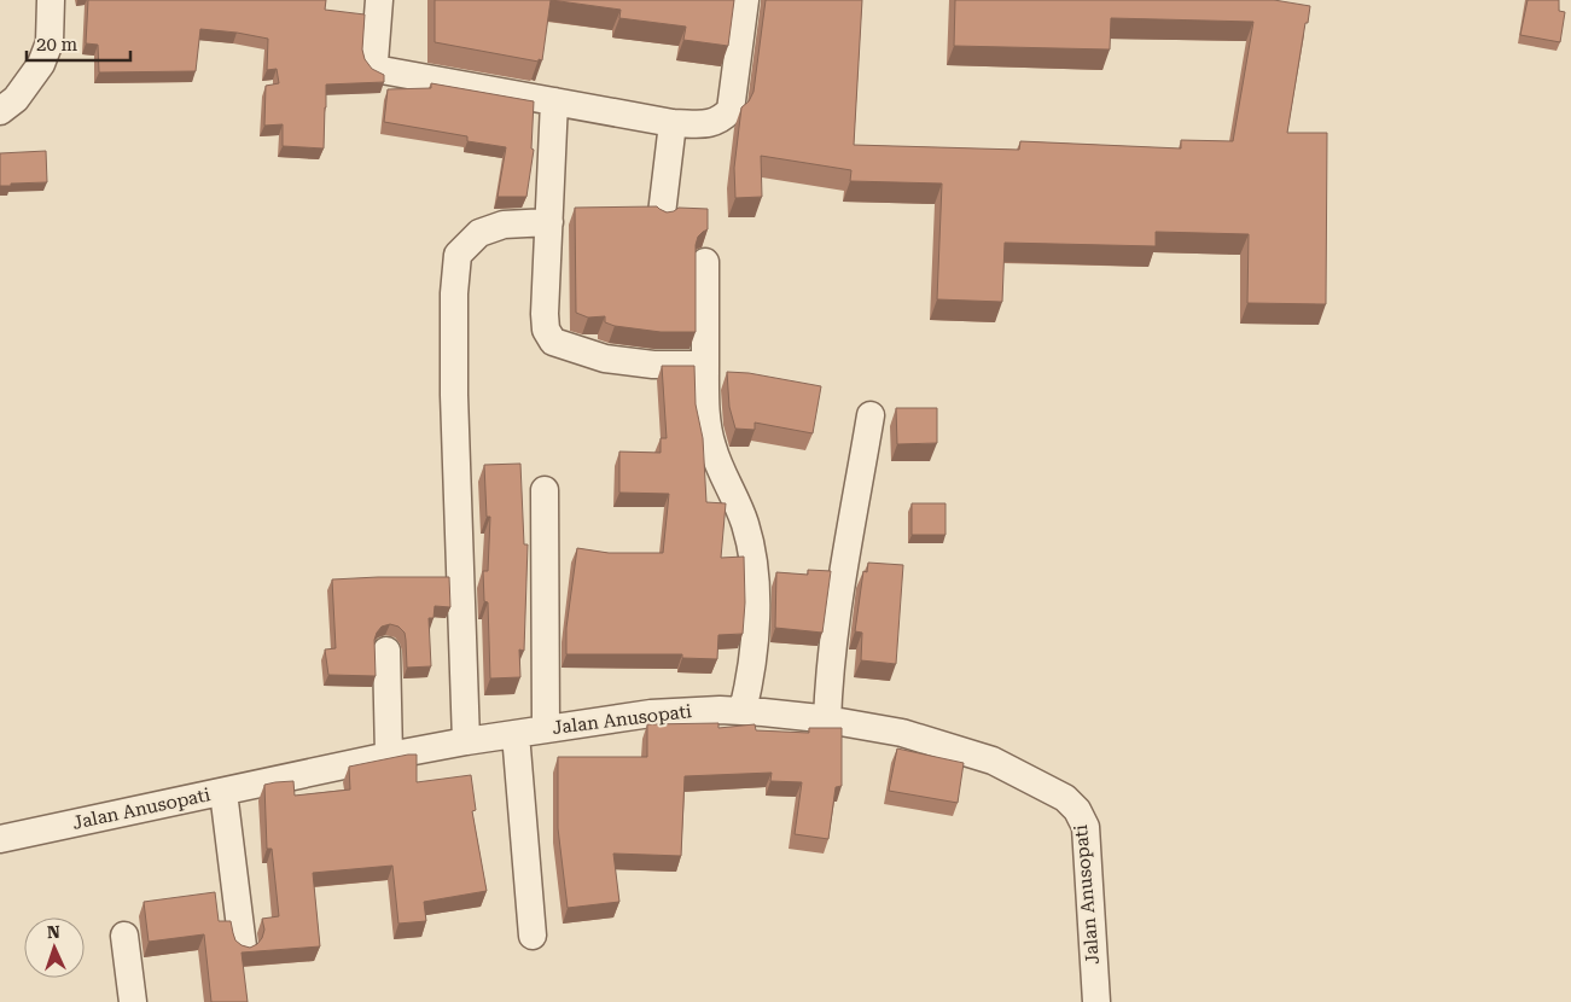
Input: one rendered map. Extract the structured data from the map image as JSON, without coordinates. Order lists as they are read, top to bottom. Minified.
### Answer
{"streets":{"street":["Jalan Anusopati"]},"scale_bar":"20 m","north":"top"}
